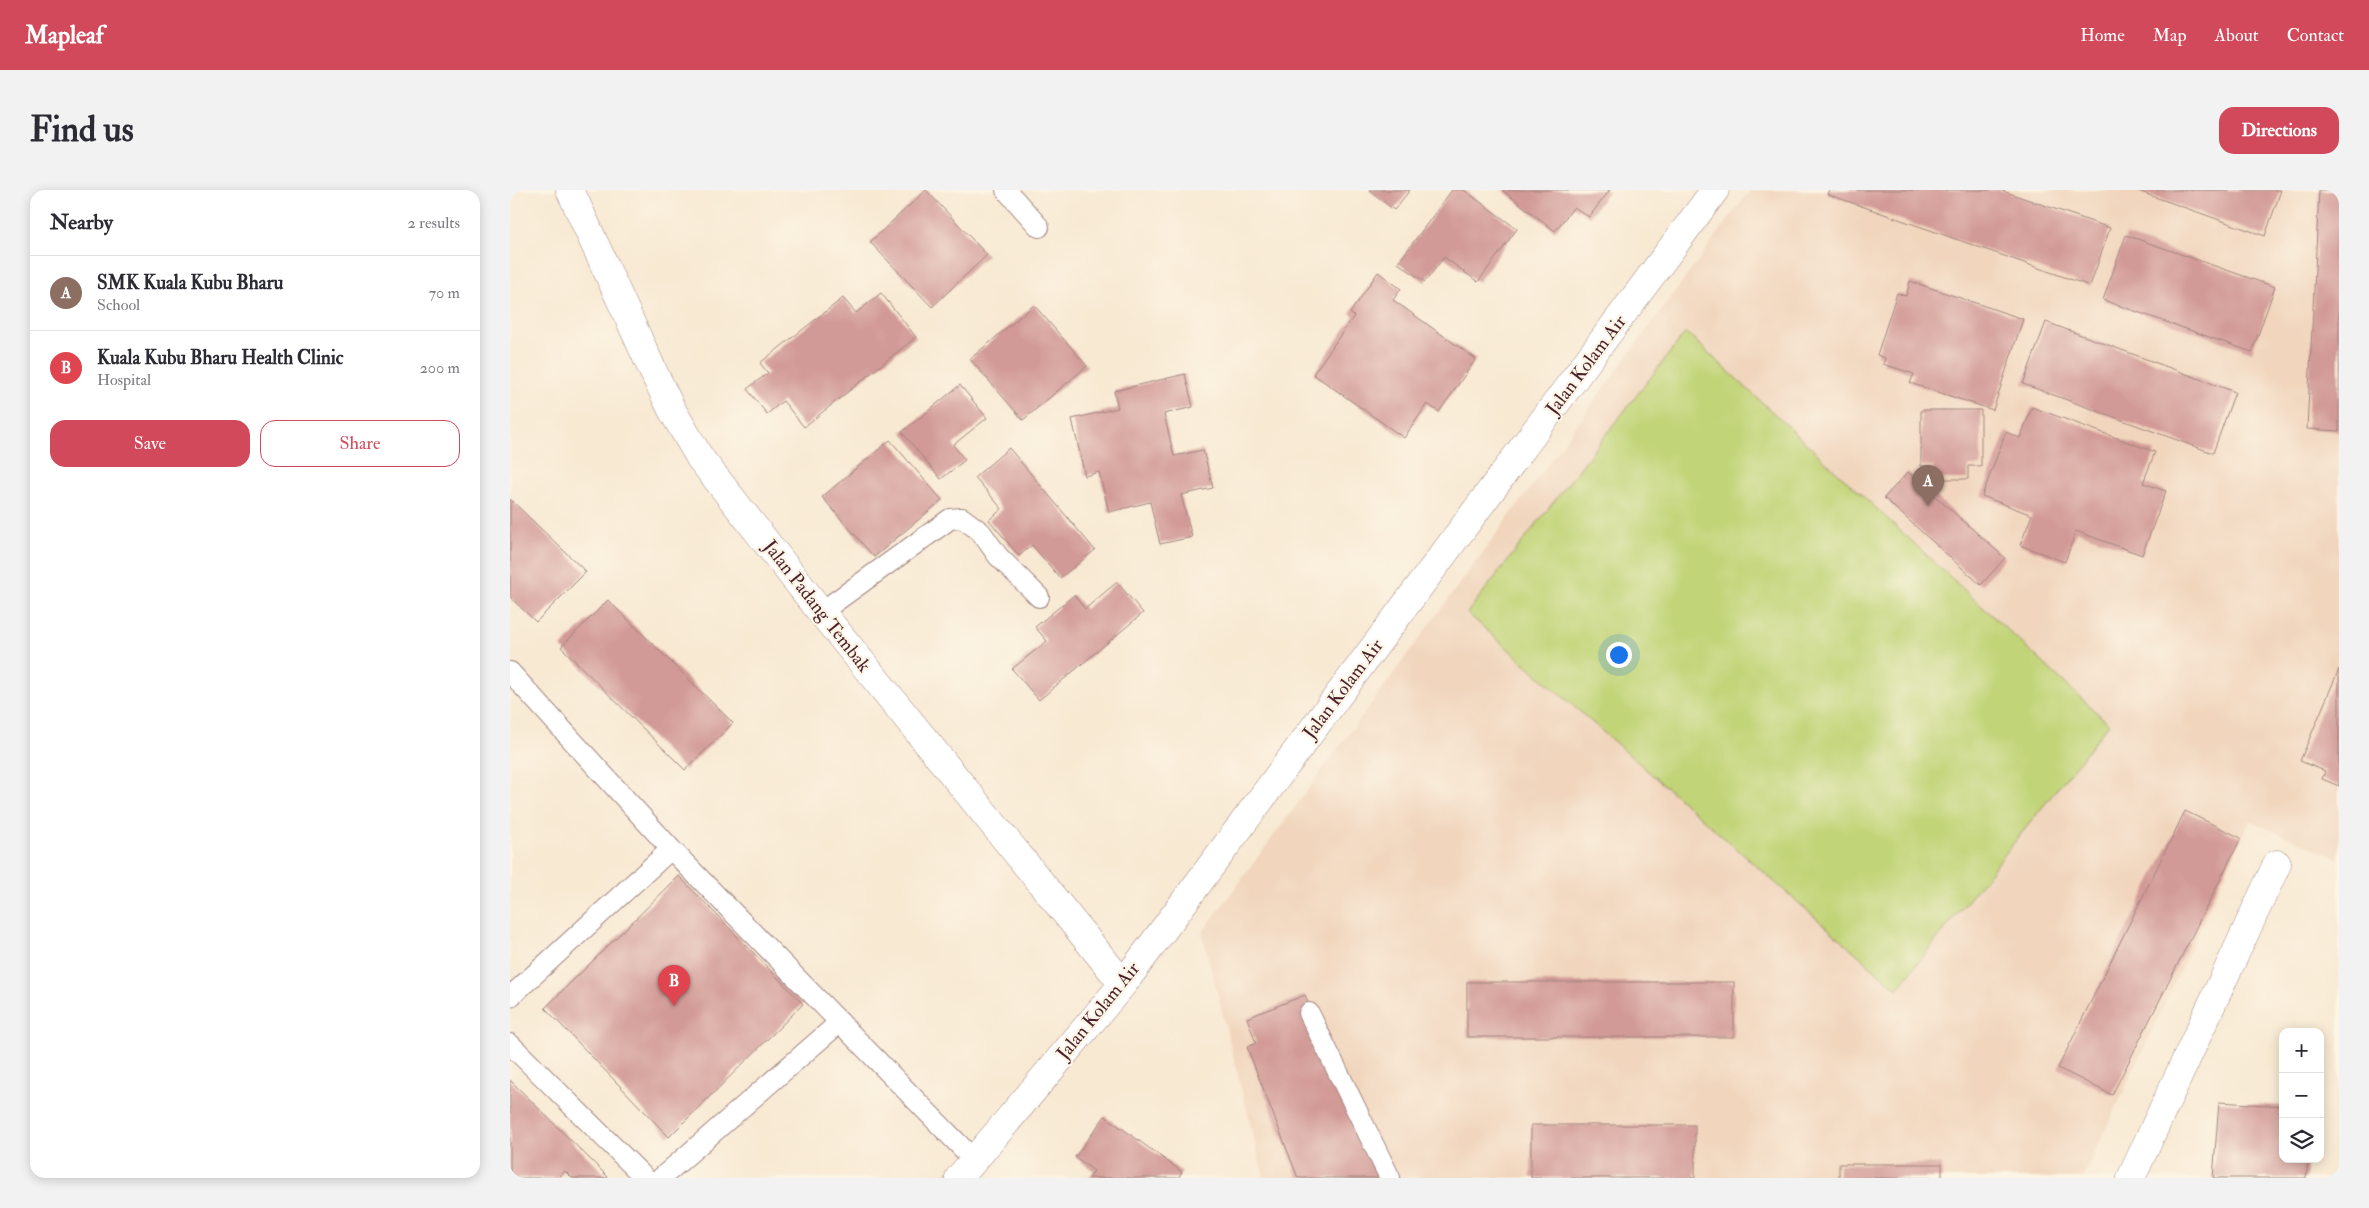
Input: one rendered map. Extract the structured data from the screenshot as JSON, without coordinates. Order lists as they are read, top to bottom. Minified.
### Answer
{"streets":{"street":["Jalan Kolam Air","Jalan Padang Tembak"]},"crossings":[["Jalan Kolam Air","Jalan Padang Tembak"]],"page":{"header":"Mapleaf","nav":["Home","Map","About","Contact"],"buttons":["Directions",["Save","Share"]],"title":"Find us","heading":["Nearby","2 results"],"list":[{"mark":"A","name":"SMK Kuala Kubu Bharu","note":"School","value":"70 m"},{"mark":"B","name":"Kuala Kubu Bharu Health Clinic","note":"Hospital","value":"200 m"}],"pins":["A","B"],"map_buttons":["+","−"]}}
